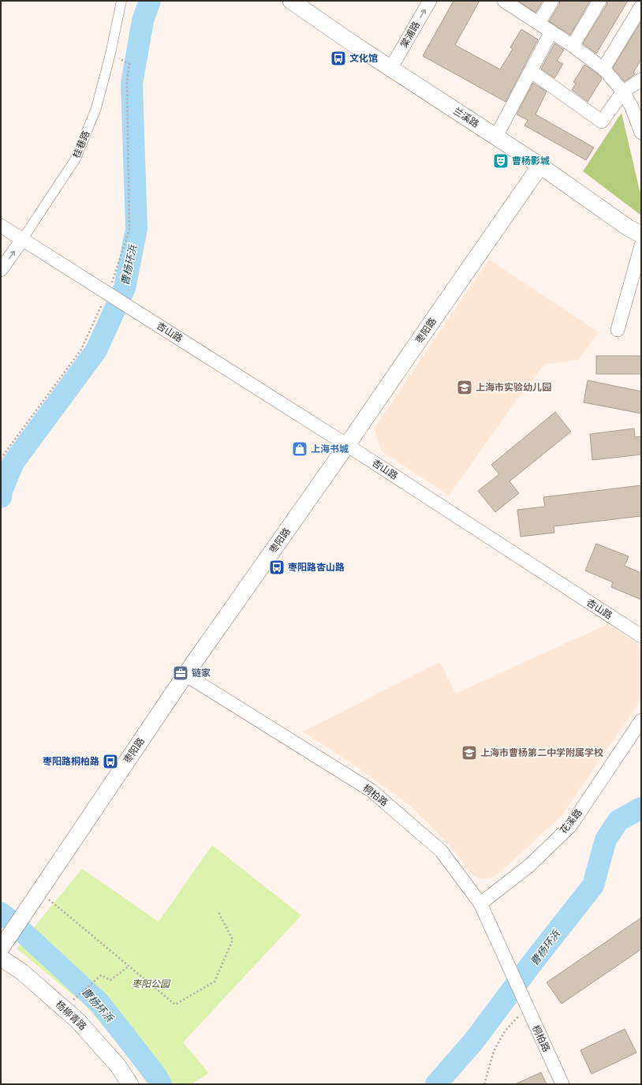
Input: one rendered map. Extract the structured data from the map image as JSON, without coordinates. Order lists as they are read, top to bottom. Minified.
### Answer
{"streets":{"street":["棠浦路","兰溪路","桂巷路","枣阳路","杏山路","桐柏路","花溪路","杨柳青路"]},"crossings":[["棠浦路","兰溪路"],["兰溪路","枣阳路"],["枣阳路","杏山路"],["枣阳路","桐柏路"],["桐柏路","花溪路"]],"one_way":["棠浦路"],"water":["曹杨环浜"],"parks":["枣阳公园"],"places":{"bus stop":["文化馆","枣阳路杏山路","枣阳路桐柏路"],"theatre":["曹杨影城"],"school or university":["上海市实验幼儿园","上海市曹杨第二中学附属学校"],"shop":["上海书城"],"office":["链家"]}}
